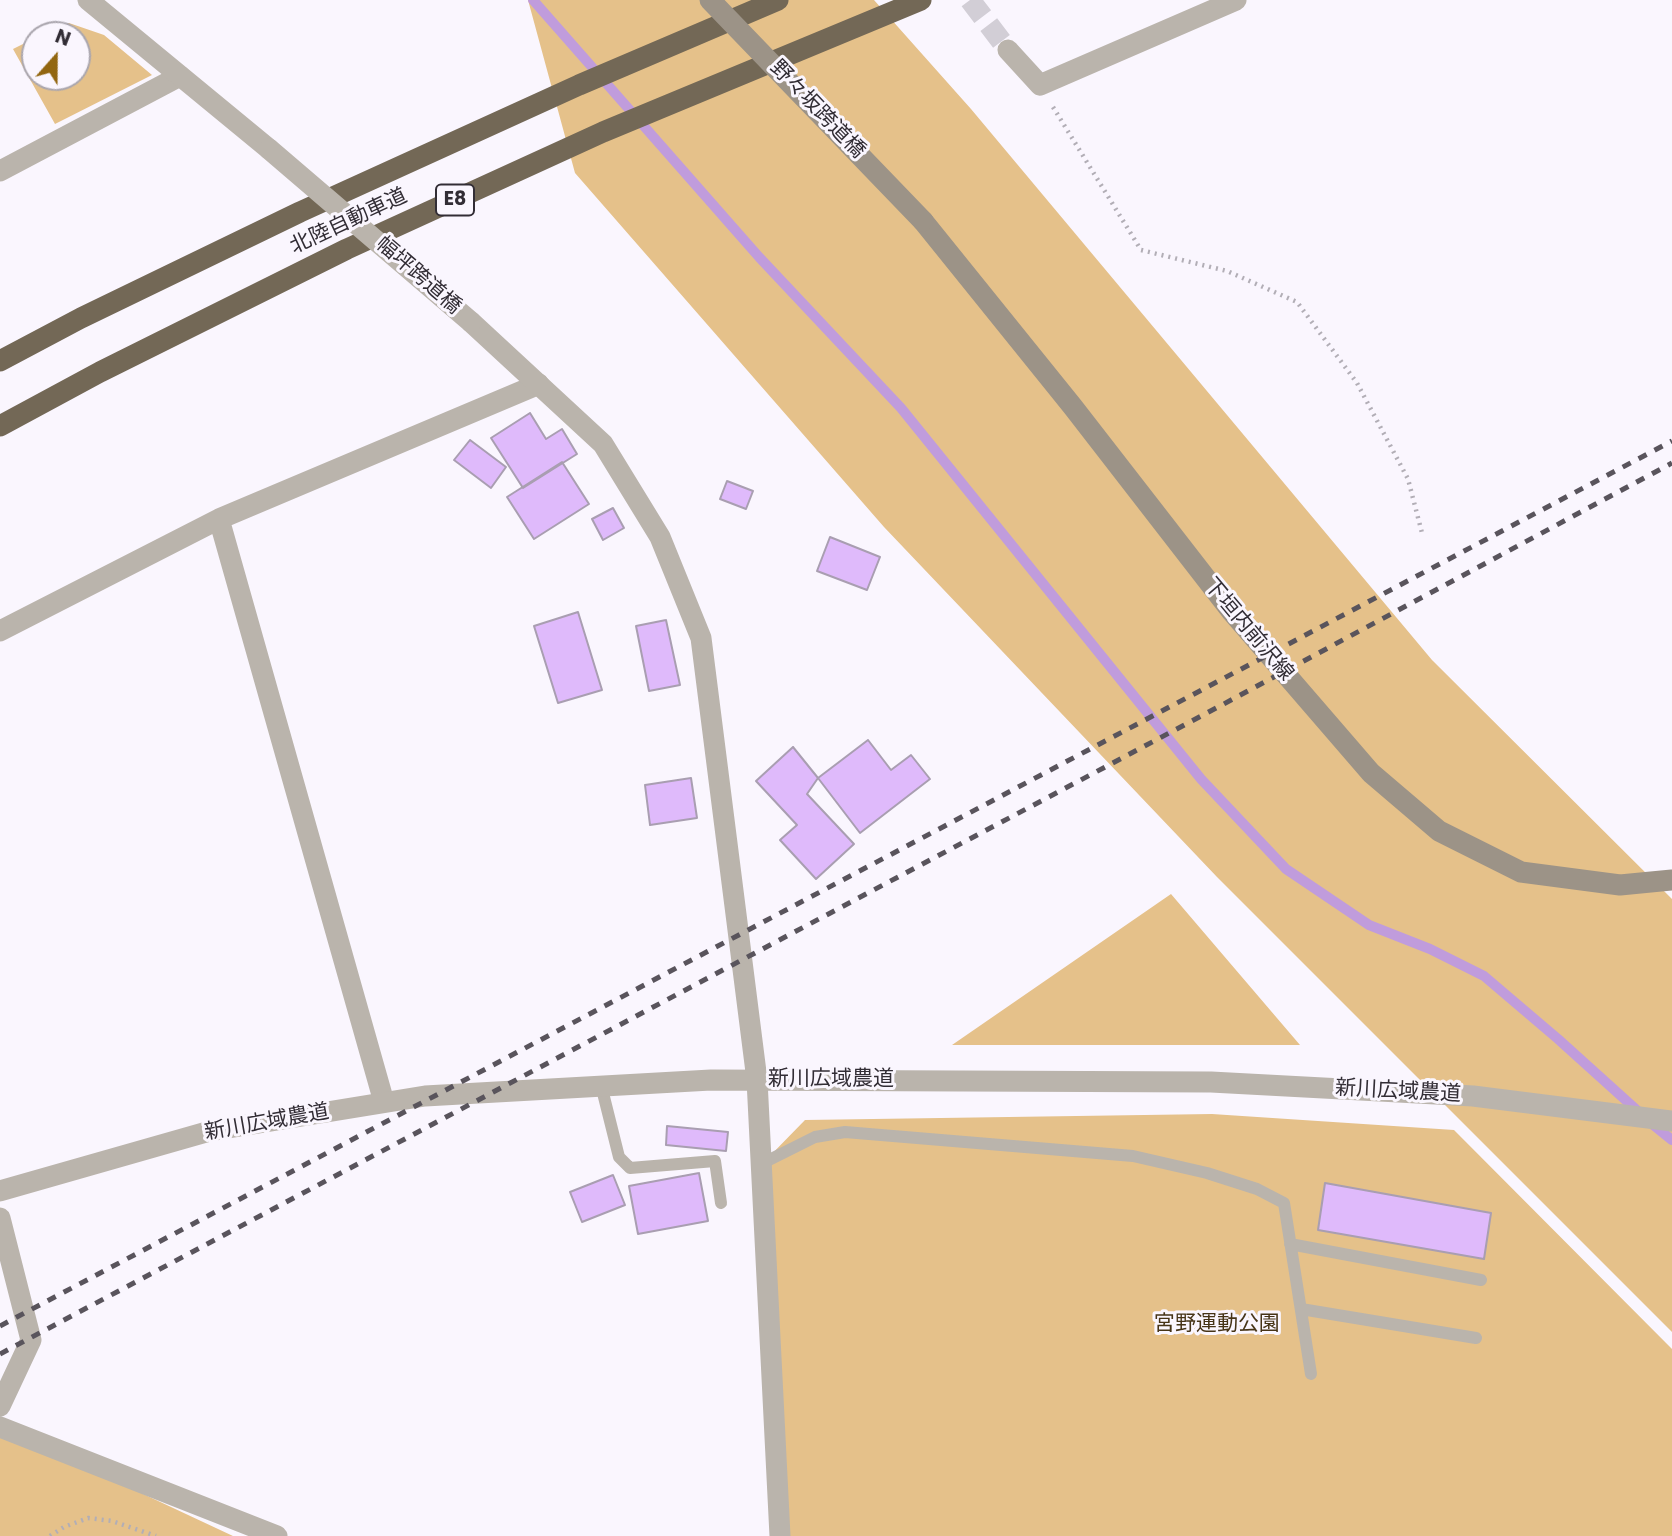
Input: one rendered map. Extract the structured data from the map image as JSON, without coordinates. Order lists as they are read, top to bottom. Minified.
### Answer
{"streets":{"highway":["E8","北陸自動車道"],"main road":["野々坂跨道橋","下垣内前沢線"],"street":["幅坪跨道橋","新川広域農道"]},"crossings":[["野々坂跨道橋","下垣内前沢線"],["幅坪跨道橋","新川広域農道"]],"parks":["宮野運動公園"],"north":"top"}
